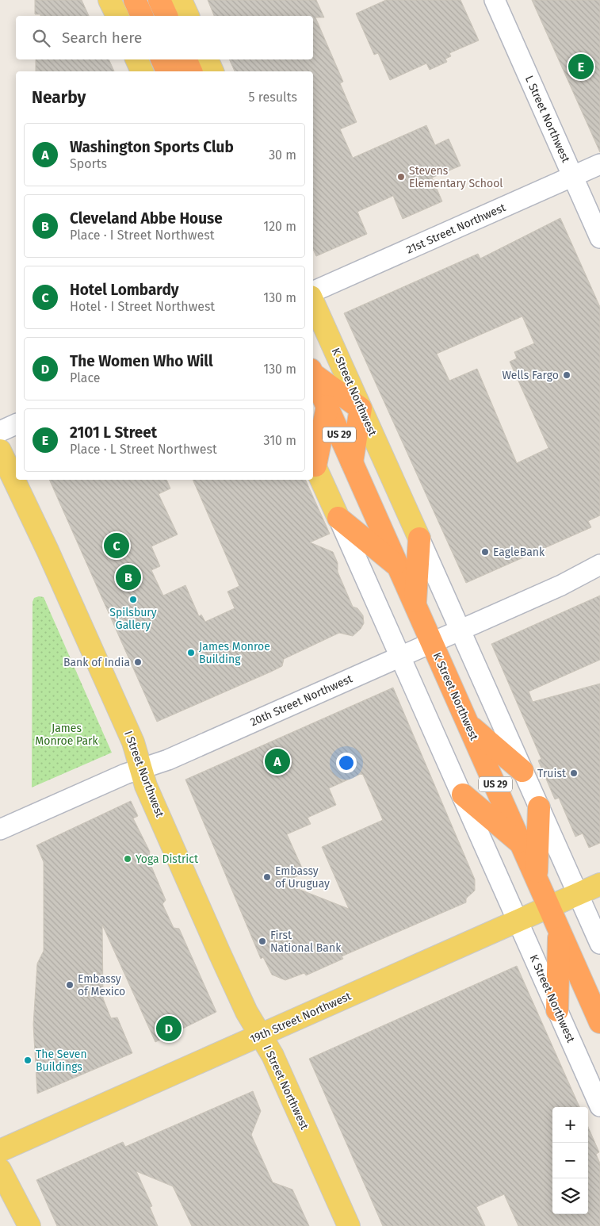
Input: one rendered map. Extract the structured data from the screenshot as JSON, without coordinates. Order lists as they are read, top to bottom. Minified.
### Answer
{"streets":{"highway":["K Street Northwest","US 29"],"main road":["I Street Northwest","19th Street Northwest"],"street":["L Street Northwest","21st Street Northwest","20th Street Northwest"]},"crossings":[["L Street Northwest","21st Street Northwest"],["K Street Northwest","20th Street Northwest"],["K Street Northwest","19th Street Northwest"],["20th Street Northwest","I Street Northwest"],["I Street Northwest","19th Street Northwest"]],"parks":["James Monroe Park"],"places":["Stevens Elementary School","Wells Fargo","EagleBank","Spilsbury Gallery","James Monroe Building","Bank of India","Truist","Yoga District","Embassy of Uruguay","First National Bank","Embassy of Mexico","The Seven Buildings"],"page":{"search":"Search here","pins":["E","C","B","A","D"],"heading":["Nearby","5 results"],"list":[{"mark":"A","name":"Washington Sports Club","note":"Sports","value":"30 m"},{"mark":"B","name":"Cleveland Abbe House","note":"Place · I Street Northwest","value":"120 m"},{"mark":"C","name":"Hotel Lombardy","note":"Hotel · I Street Northwest","value":"130 m"},{"mark":"D","name":"The Women Who Will","note":"Place","value":"130 m"},{"mark":"E","name":"2101 L Street","note":"Place · L Street Northwest","value":"310 m"}],"map_buttons":["+","−"]}}
